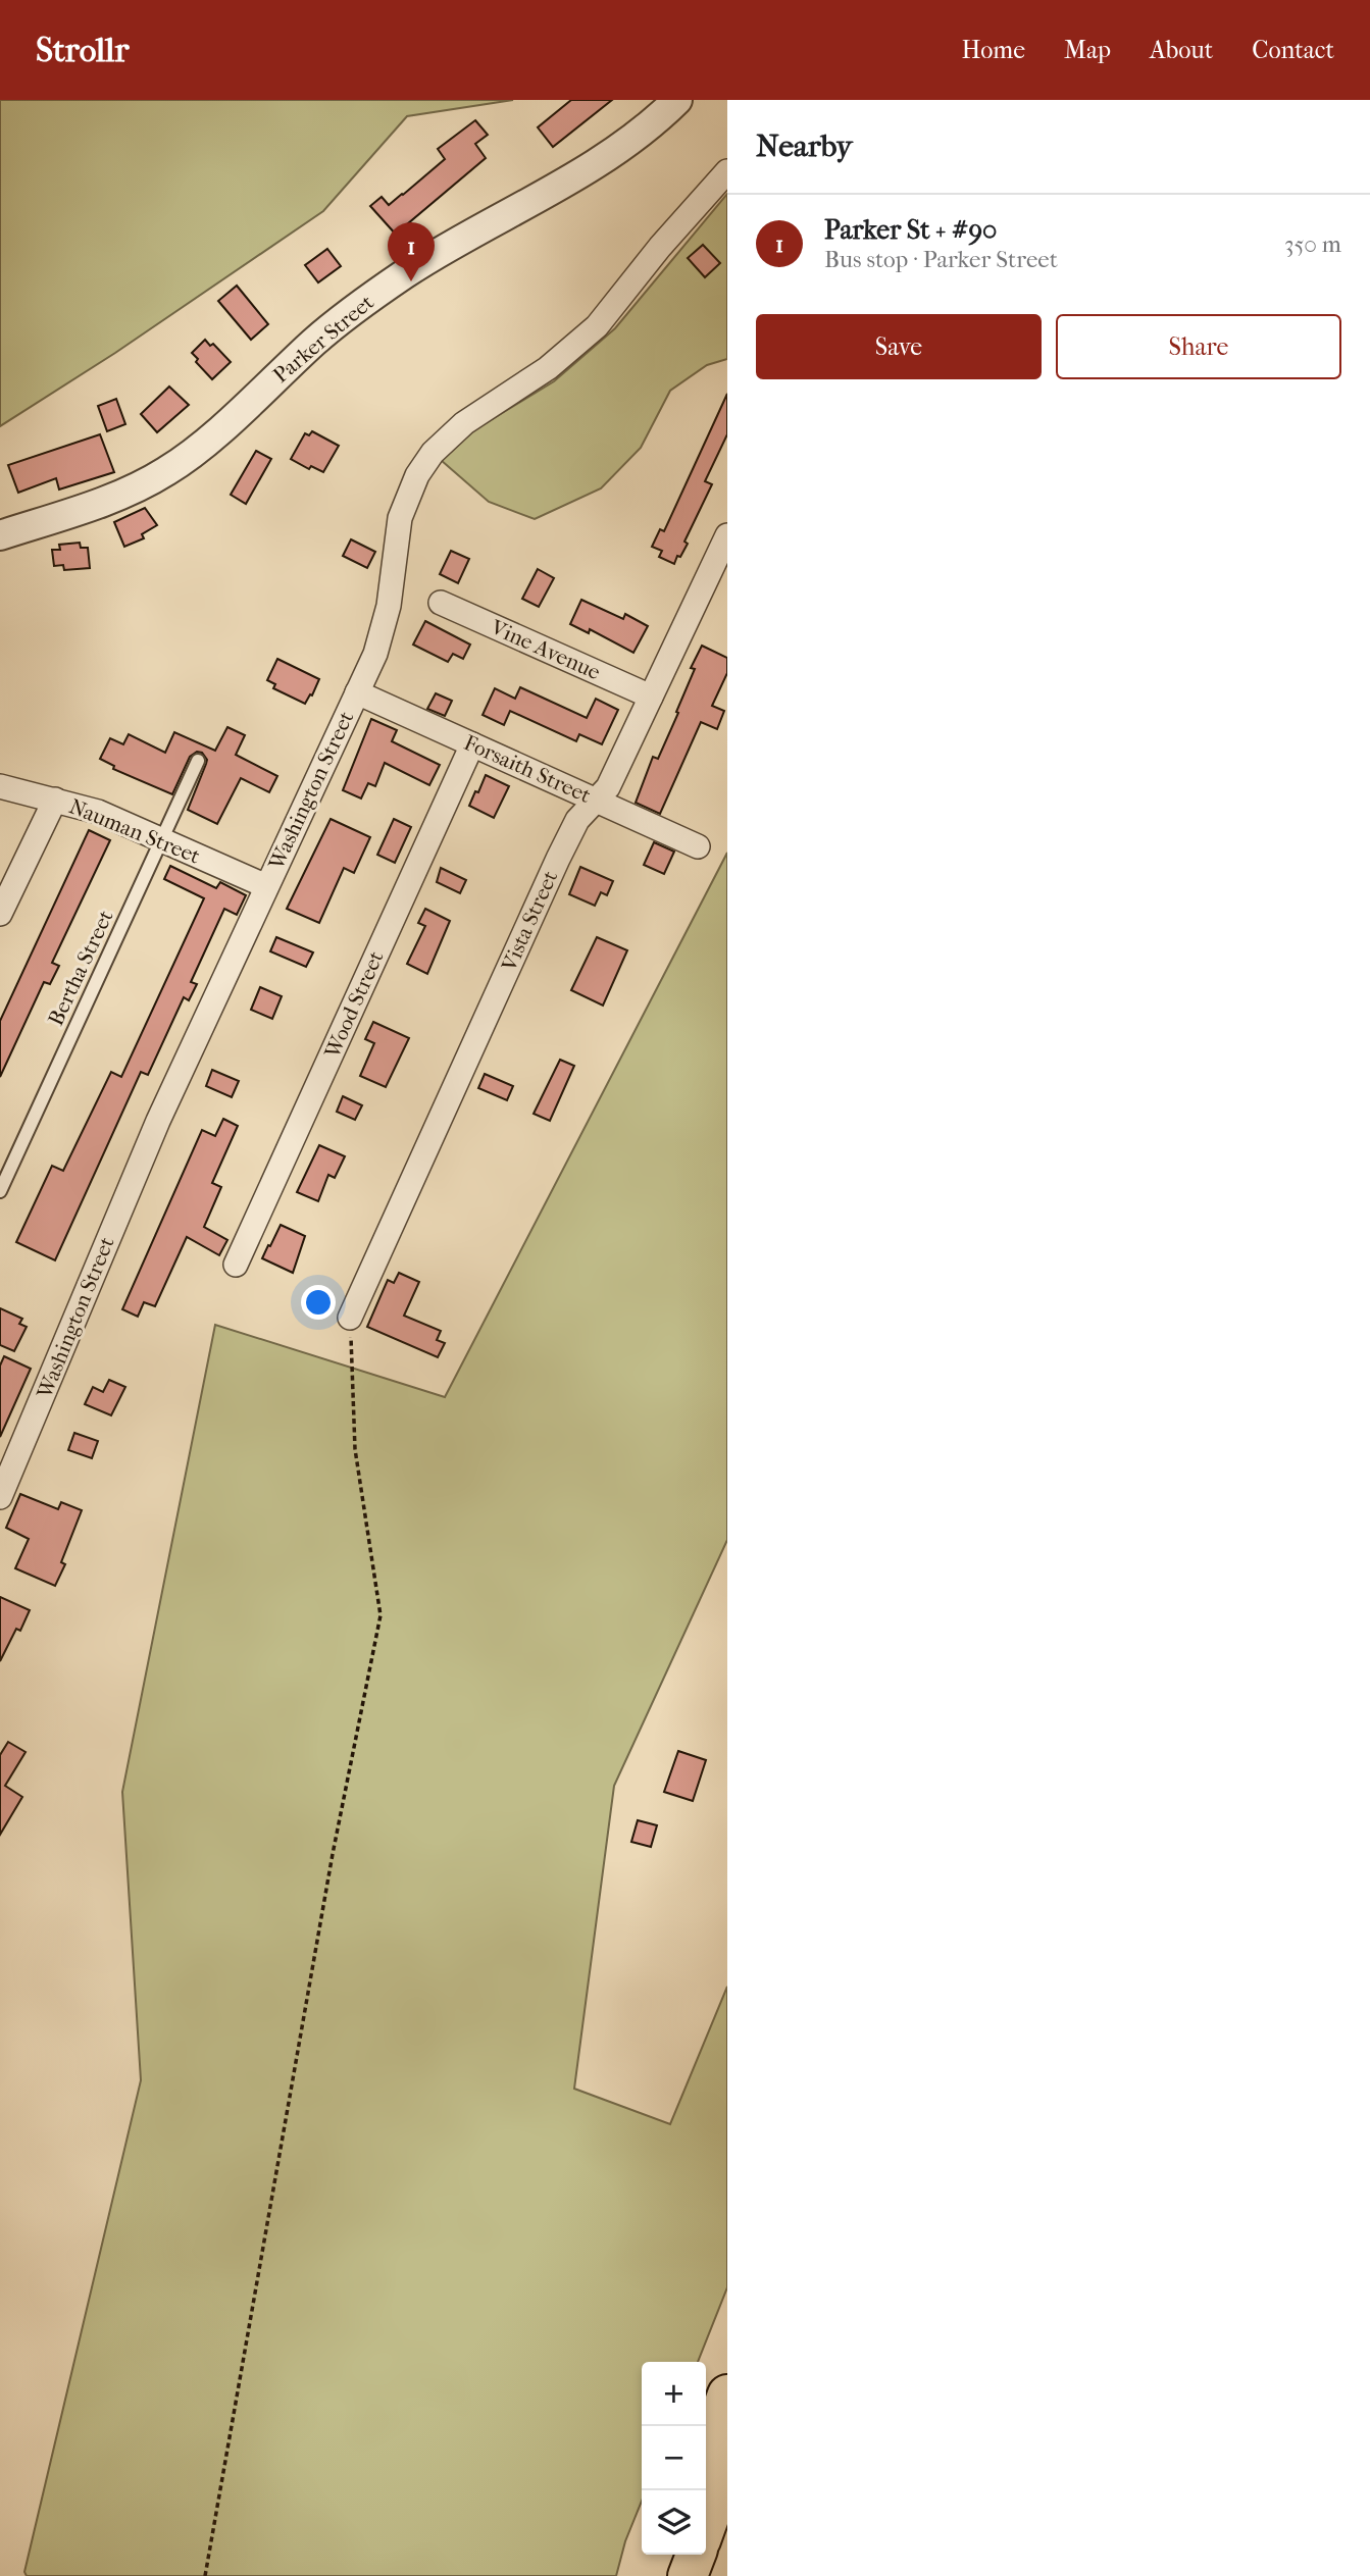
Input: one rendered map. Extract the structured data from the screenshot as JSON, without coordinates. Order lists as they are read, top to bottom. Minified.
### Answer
{"streets":{"street":["Parker Street","Vine Avenue","Forsaith Street","Washington Street","Nauman Street","Vista Street","Wood Street"],"lane":["Bertha Street"]},"crossings":[["Vine Avenue","Vista Street"],["Forsaith Street","Washington Street"],["Forsaith Street","Vista Street"],["Forsaith Street","Wood Street"],["Washington Street","Nauman Street"],["Nauman Street","Bertha Street"]],"page":{"header":"Strollr","nav":["Home","Map","About","Contact"],"heading":"Nearby","list":[{"mark":"1","name":"Parker St + #90","note":"Bus stop · Parker Street","value":"350 m"}],"pins":"1","buttons":["Save","Share"],"map_buttons":["+","−"]}}
